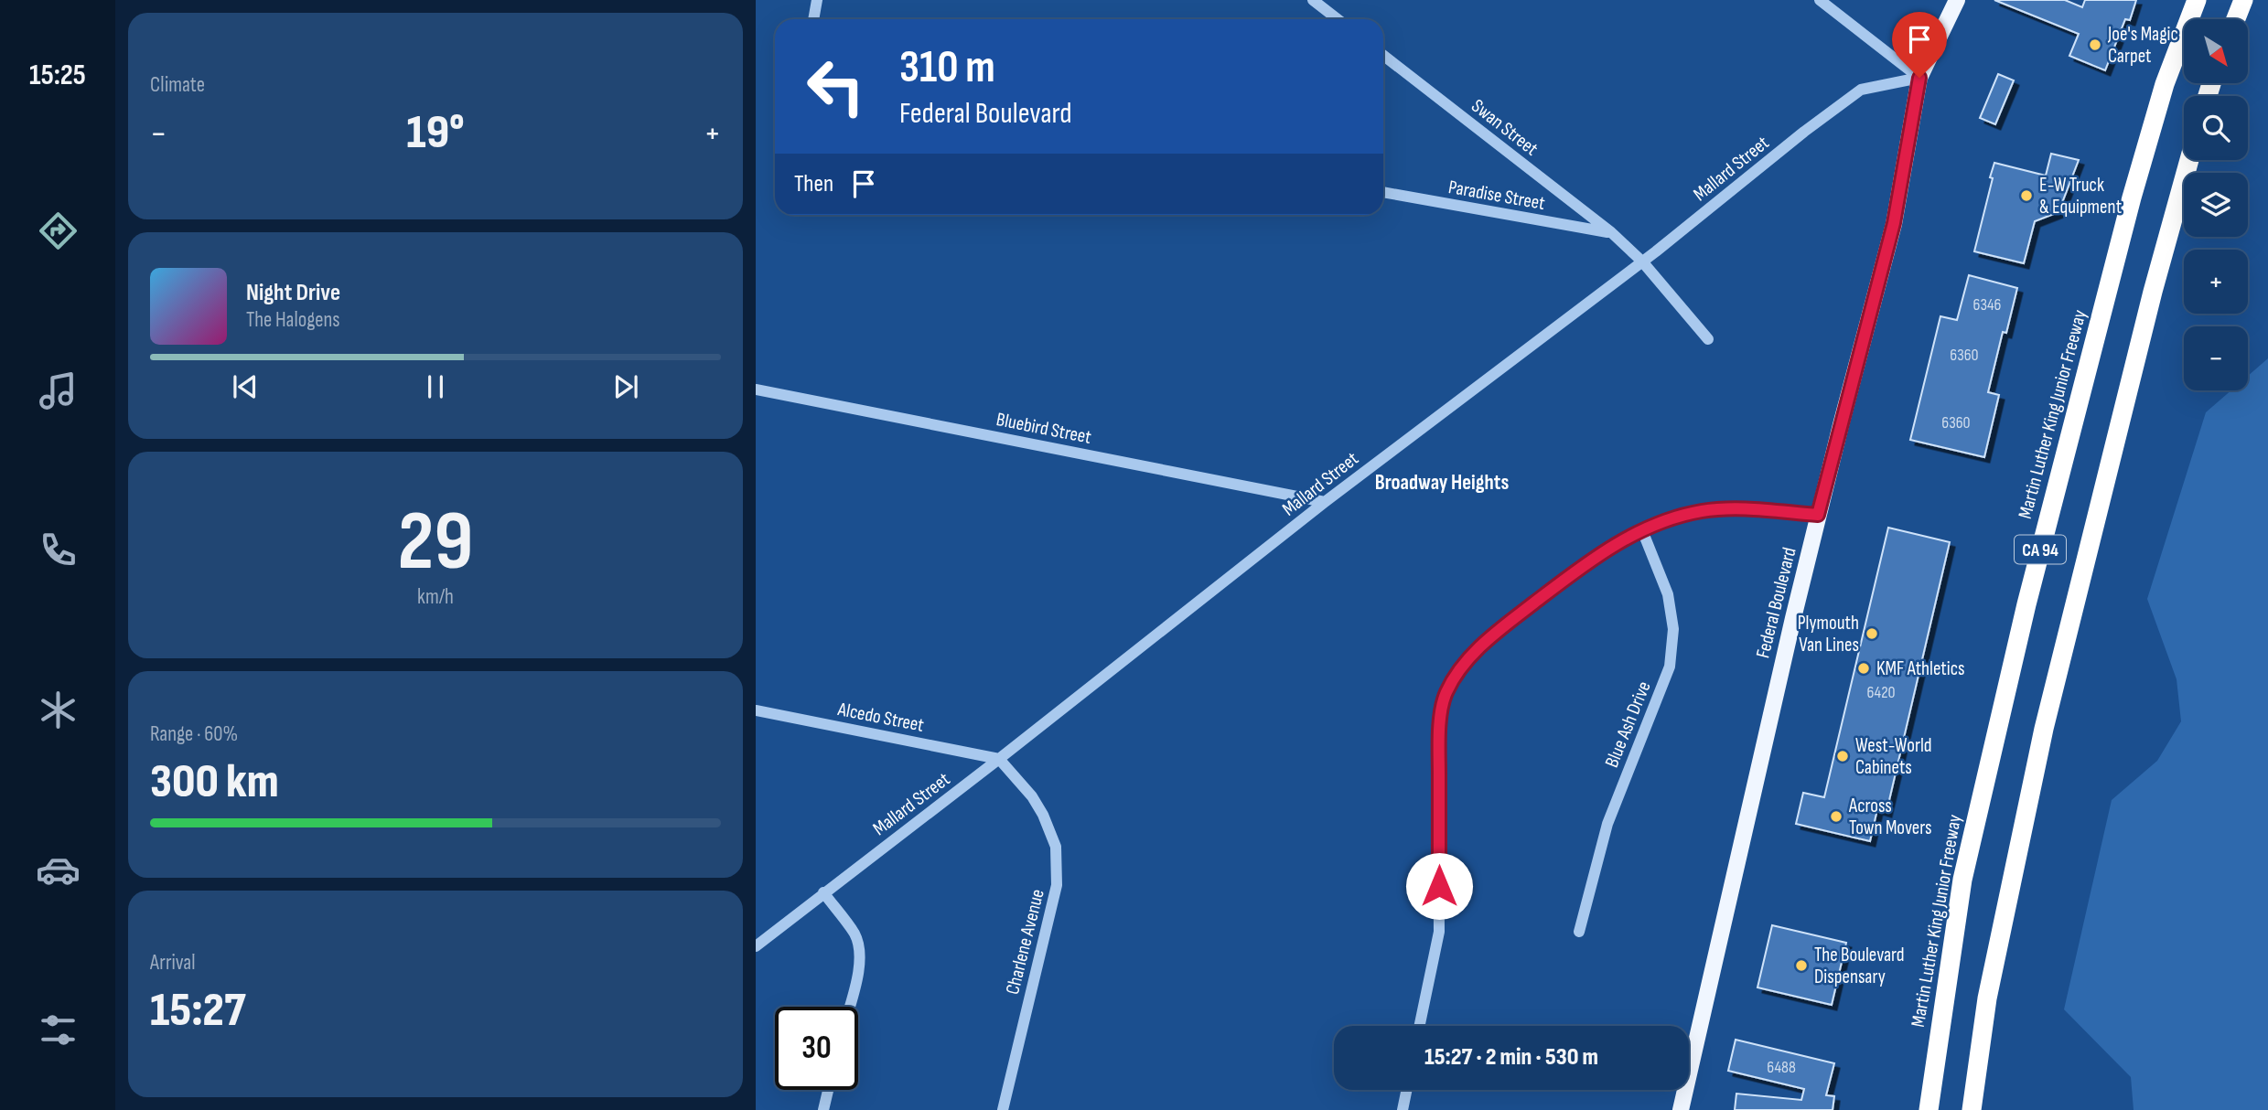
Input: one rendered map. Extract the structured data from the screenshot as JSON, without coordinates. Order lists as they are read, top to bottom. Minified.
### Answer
{"streets":{"highway":["Martin Luther King Junior Freeway","CA 94"],"main road":["Federal Boulevard"],"street":["Swan Street","Mallard Street","Paradise Street","Bluebird Street","Alcedo Street","Blue Ash Drive","Charlene Avenue"]},"crossings":[["Swan Street","Mallard Street"],["Swan Street","Paradise Street"],["Mallard Street","Bluebird Street"],["Mallard Street","Federal Boulevard"],["Mallard Street","Alcedo Street"],["Mallard Street","Charlene Avenue"],["Alcedo Street","Charlene Avenue"]],"districts":["Broadway Heights"],"places":["Joe's Magic Carpet","E-W Truck & Equipment","Plymouth Van Lines","KMF Athletics","West-World Cabinets","Across Town Movers","The Boulevard Dispensary"],"house_numbers":["6346","6360","6360","6420","6488"],"north":"bottom right","page":{"tabs":"15:25","tile":["Climate",["29","km/h"],["Range · 60%","300 km"],["Arrival","15:27"]],"map_buttons":["+","−"],"turn":["310 m","Federal Boulevard"],"heat":["−","19°","+"],"then":"Then","song":["Night Drive","The Halogens"],"limit":"30","trip":"15:27 · 2 min · 530 m"}}
